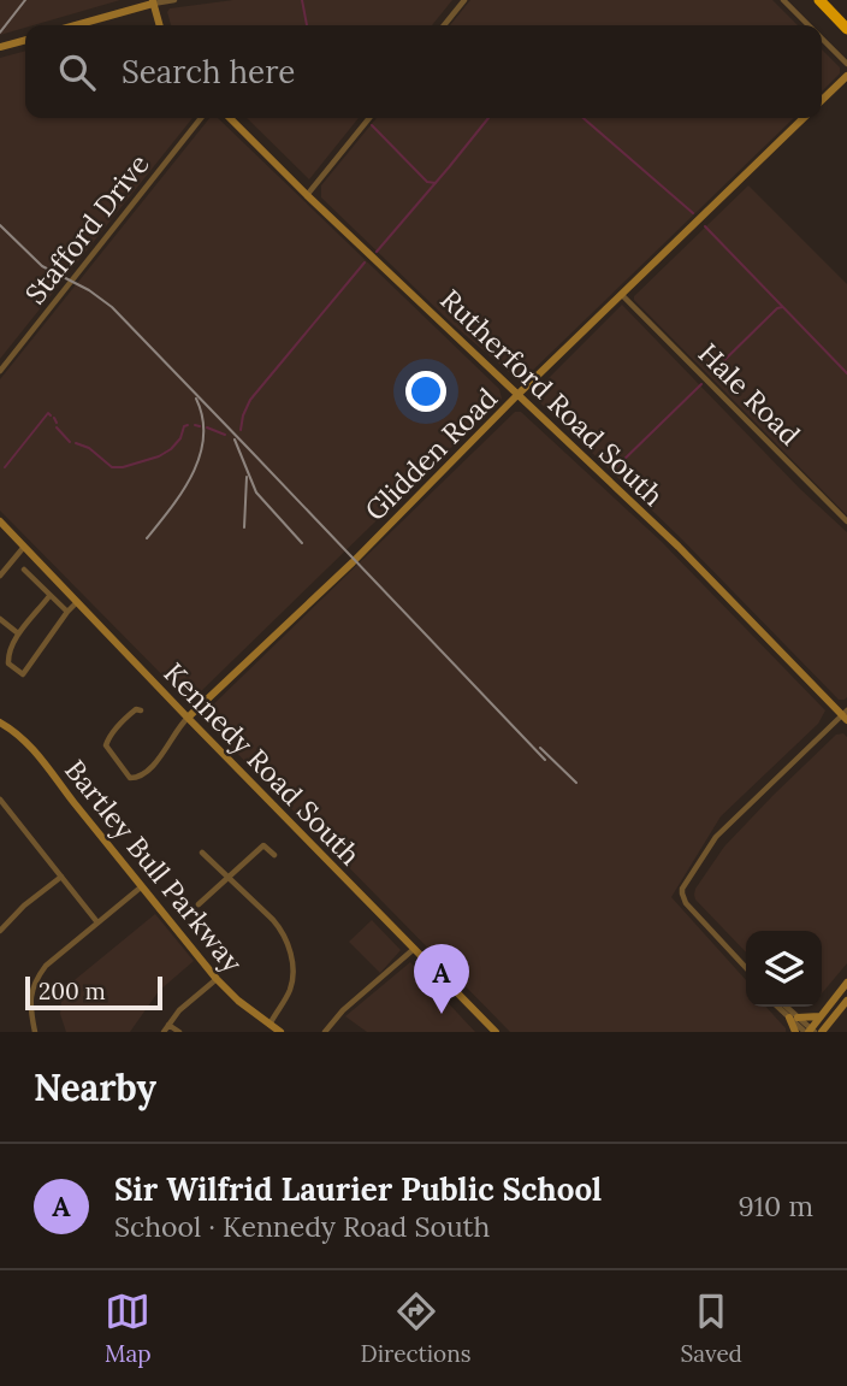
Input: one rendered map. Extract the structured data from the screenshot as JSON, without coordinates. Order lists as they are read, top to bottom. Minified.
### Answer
{"streets":{"street":["Stafford Drive","Hale Road","Rutherford Road South","Glidden Road","Kennedy Road South","Bartley Bull Parkway"]},"crossings":[["Hale Road","Glidden Road"],["Rutherford Road South","Glidden Road"],["Glidden Road","Kennedy Road South"]],"scale_bar":"200 m","page":{"search":"Search here","pins":"A","scale":"200 m","heading":"Nearby","list":[{"mark":"A","name":"Sir Wilfrid Laurier Public School","note":"School · Kennedy Road South","value":"910 m"}],"nav":["Map","Directions","Saved"]}}
